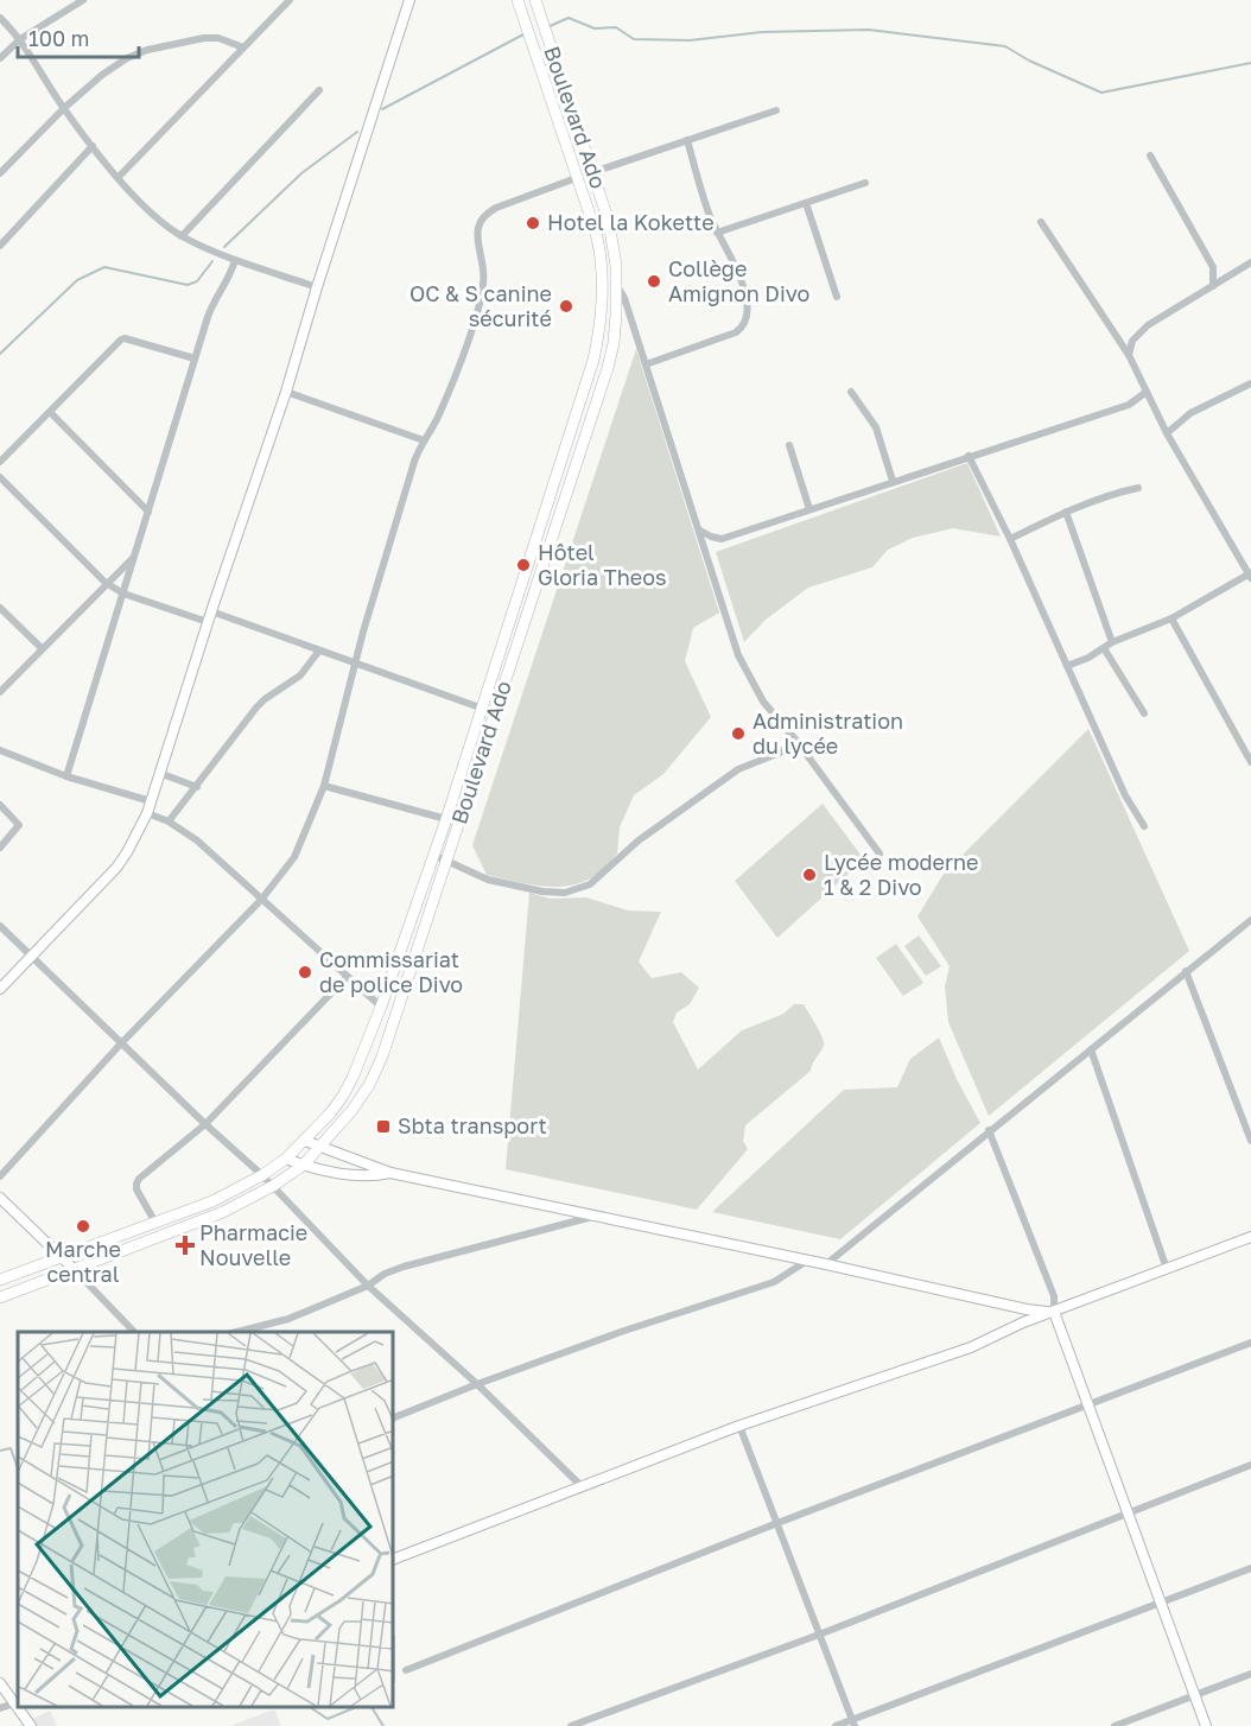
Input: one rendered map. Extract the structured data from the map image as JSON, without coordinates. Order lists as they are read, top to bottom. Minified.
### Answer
{"streets":{"main road":["Boulevard Ado"]},"places":{"other":["Hotel la Kokette","Collège Amignon Divo","OC & S canine sécurité","Hôtel Gloria Theos","Administration du lycée","Lycée moderne 1 & 2 Divo","Commissariat de police Divo","Marche central"],"transit":["Sbta transport"],"health":["Pharmacie Nouvelle"]},"scale_bar":"100 m"}
